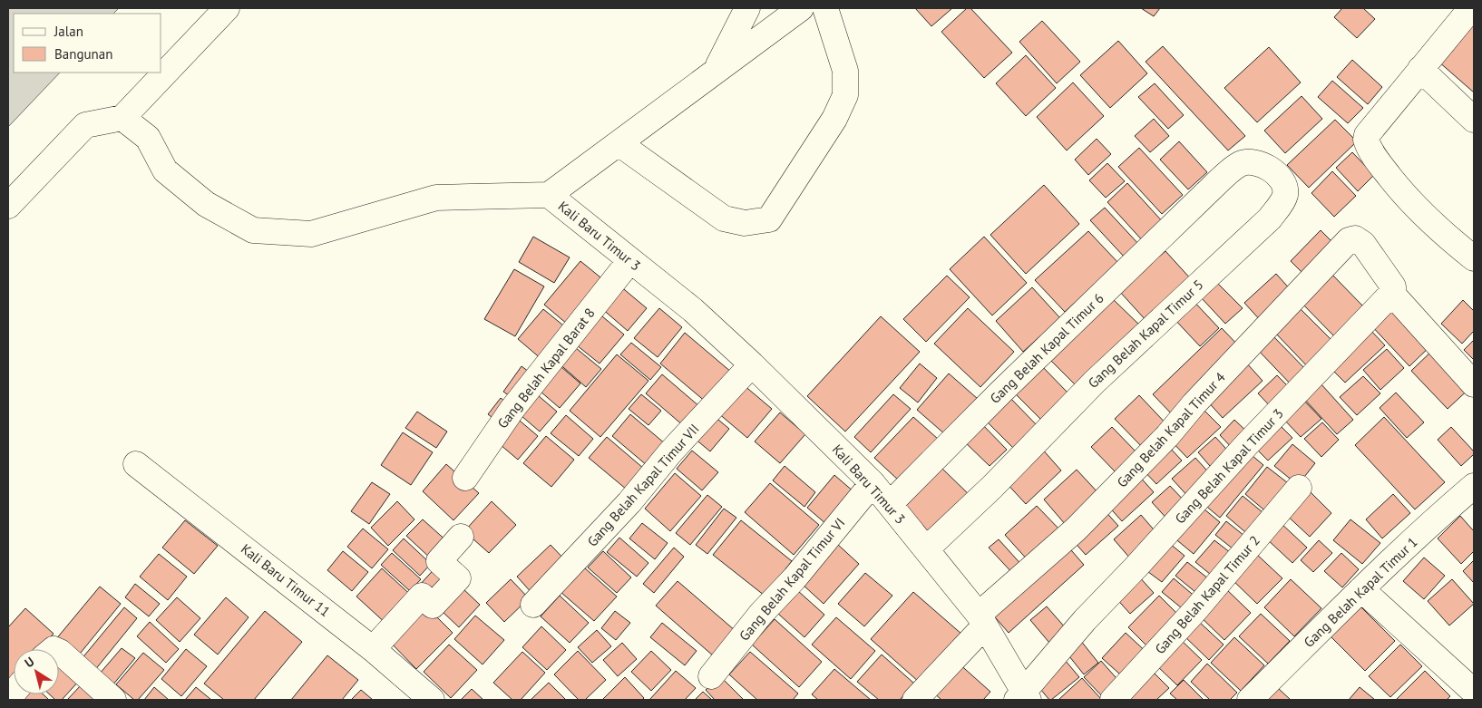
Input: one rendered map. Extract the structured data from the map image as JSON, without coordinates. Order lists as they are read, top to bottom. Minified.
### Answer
{"streets":{"street":["Kali Baru Timur 3","Gang Belah Kapal Timur 5","Gang Belah Kapal Timur 6","Gang Belah Kapal Barat 8","Gang Belah Kapal Timur 4","Gang Belah Kapal Timur 3","Gang Belah Kapal Timur VII","Gang Belah Kapal Timur VI","Kali Baru Timur 11","Gang Belah Kapal Timur 1","Gang Belah Kapal Timur 2"]},"crossings":[["Kali Baru Timur 3","Gang Belah Kapal Timur 5"],["Kali Baru Timur 3","Gang Belah Kapal Timur 6"],["Kali Baru Timur 3","Gang Belah Kapal Barat 8"],["Kali Baru Timur 3","Gang Belah Kapal Timur 4"],["Kali Baru Timur 3","Gang Belah Kapal Timur 3"],["Kali Baru Timur 3","Gang Belah Kapal Timur VII"],["Kali Baru Timur 3","Gang Belah Kapal Timur VI"],["Gang Belah Kapal Timur 5","Gang Belah Kapal Timur 6"],["Gang Belah Kapal Timur 4","Gang Belah Kapal Timur 3"]],"legend":["Jalan","Bangunan"],"north":"top left"}
